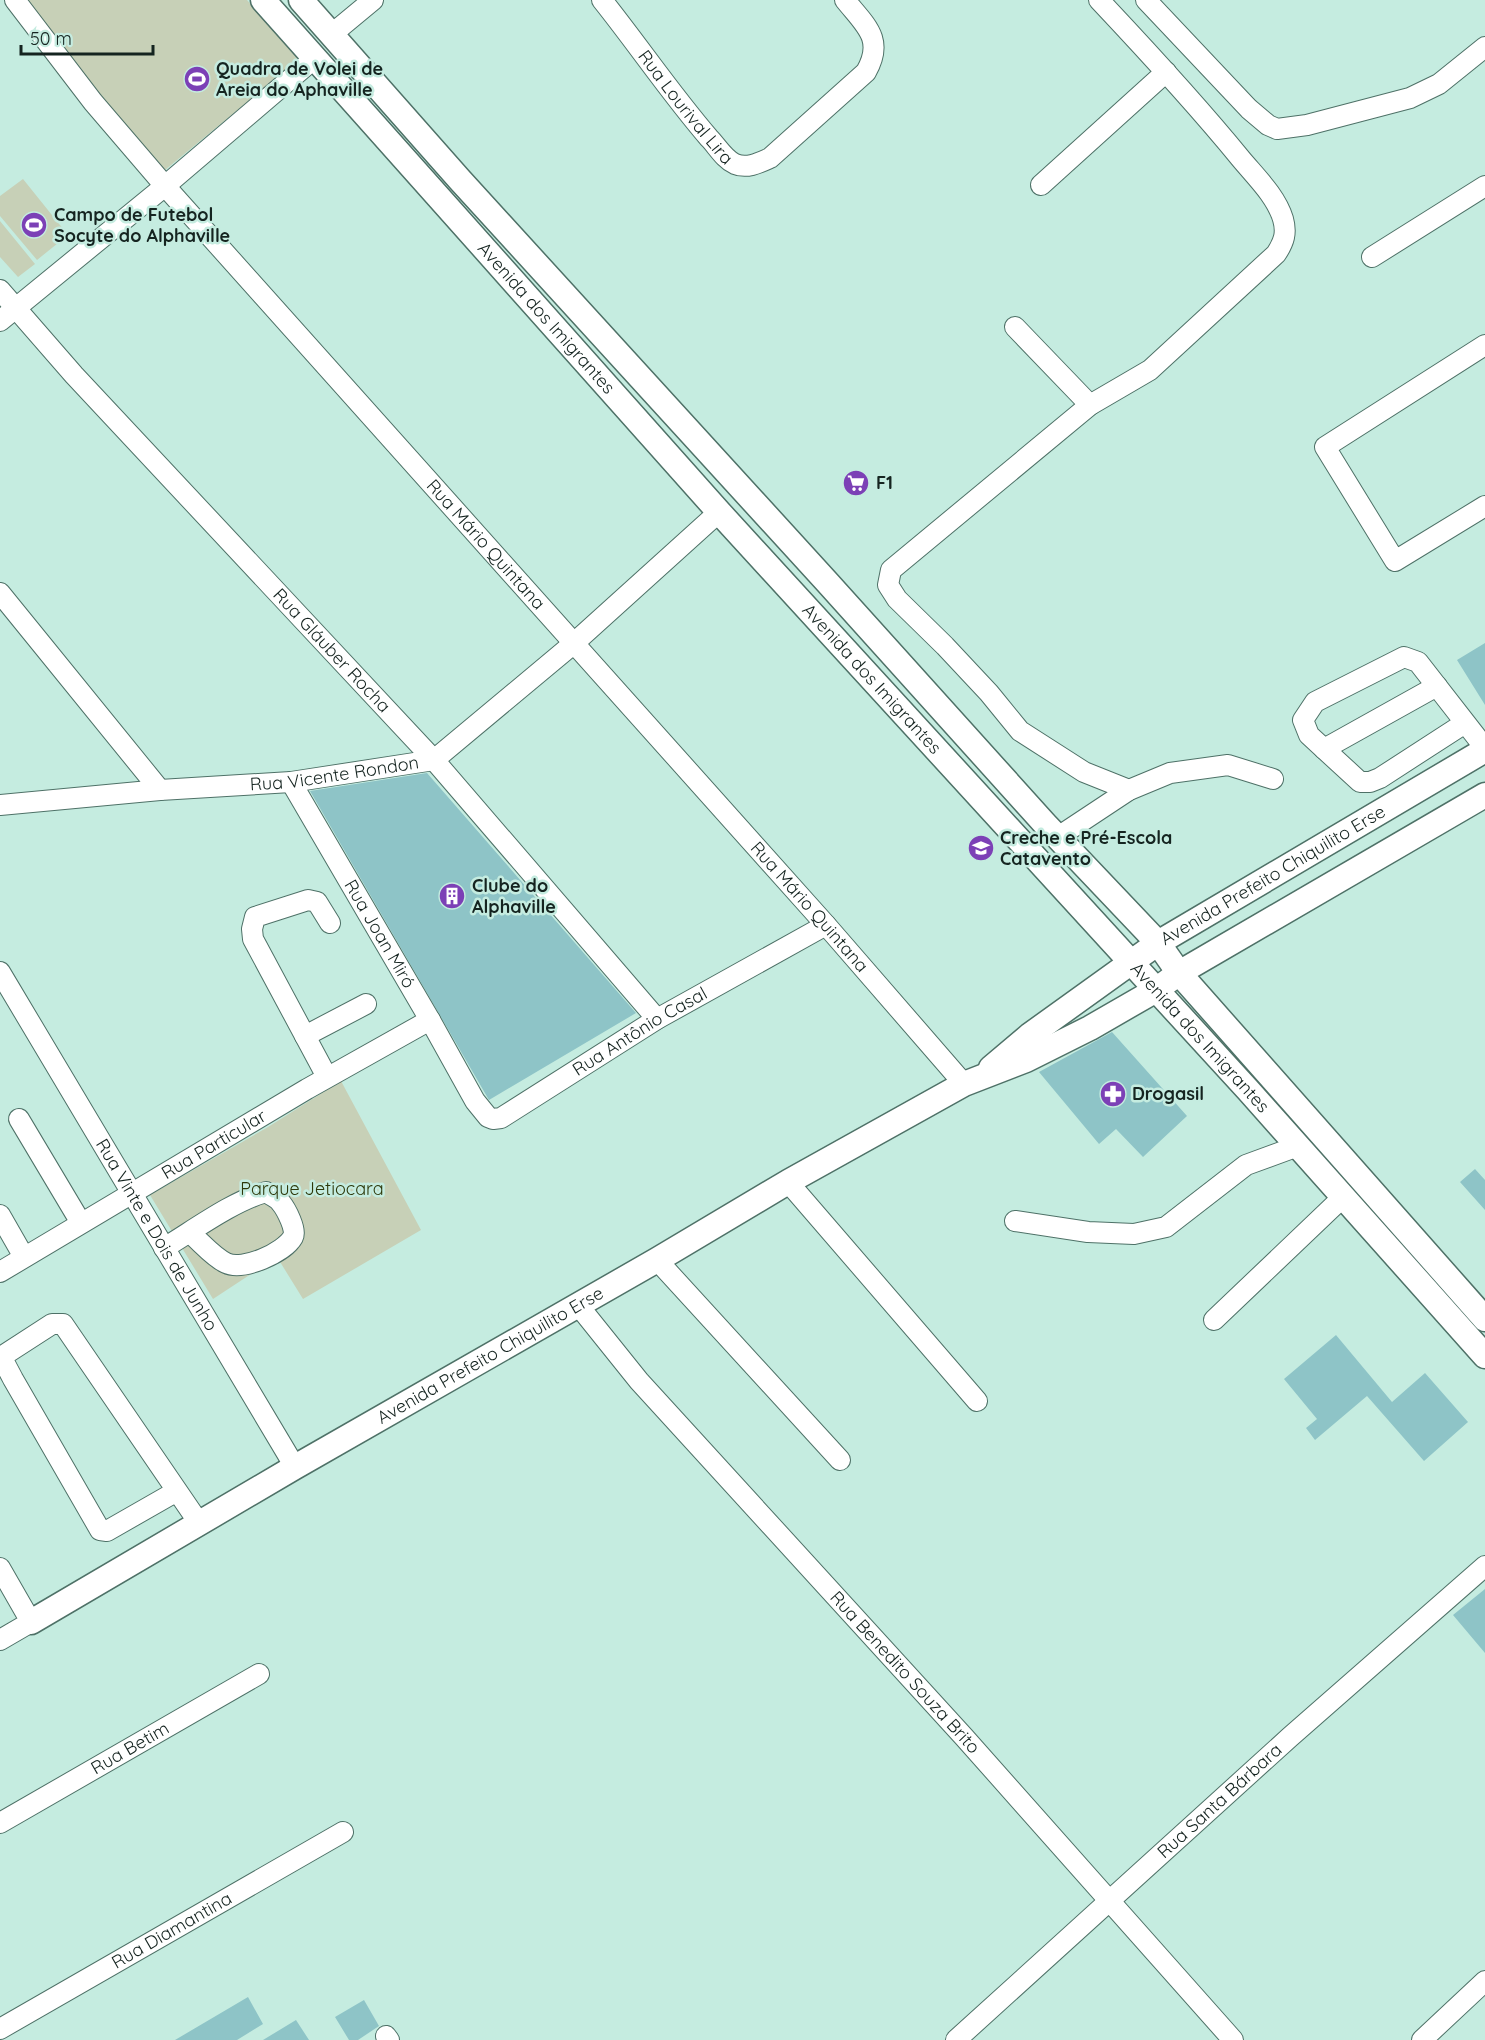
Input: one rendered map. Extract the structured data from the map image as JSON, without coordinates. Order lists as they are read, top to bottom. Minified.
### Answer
{"streets":{"main road":["Avenida dos Imigrantes","Avenida Prefeito Chiquilito Erse"],"street":["Rua Lourival Lira","Rua Mário Quintana","Rua Gláuber Rocha","Rua Vicente Rondon","Rua Joan Miró","Rua Antônio Casal","Rua Particular","Rua Vinte e Dois de Junho","Rua Benedito Souza Brito","Rua Betim","Rua Santa Bárbara","Rua Diamantina"]},"crossings":[["Avenida dos Imigrantes","Rua Vicente Rondon"],["Avenida dos Imigrantes","Avenida Prefeito Chiquilito Erse"],["Rua Mário Quintana","Rua Vicente Rondon"],["Rua Mário Quintana","Avenida Prefeito Chiquilito Erse"],["Rua Mário Quintana","Rua Antônio Casal"],["Rua Gláuber Rocha","Rua Vicente Rondon"],["Rua Gláuber Rocha","Rua Antônio Casal"],["Rua Vicente Rondon","Rua Joan Miró"],["Avenida Prefeito Chiquilito Erse","Rua Vinte e Dois de Junho"],["Avenida Prefeito Chiquilito Erse","Rua Benedito Souza Brito"],["Rua Joan Miró","Rua Antônio Casal"],["Rua Joan Miró","Rua Particular"],["Rua Particular","Rua Vinte e Dois de Junho"],["Rua Benedito Souza Brito","Rua Santa Bárbara"]],"parks":["Parque Jetiocara"],"places":{"sports":["Quadra de Volei de Areia do Aphaville","Campo de Futebol Socyte do Alphaville"],"supermarket":["F1"],"school or university":["Creche e Pré-Escola Catavento"],"building":["Clube do Alphaville"],"pharmacy":["Drogasil"]},"scale_bar":"50 m"}
